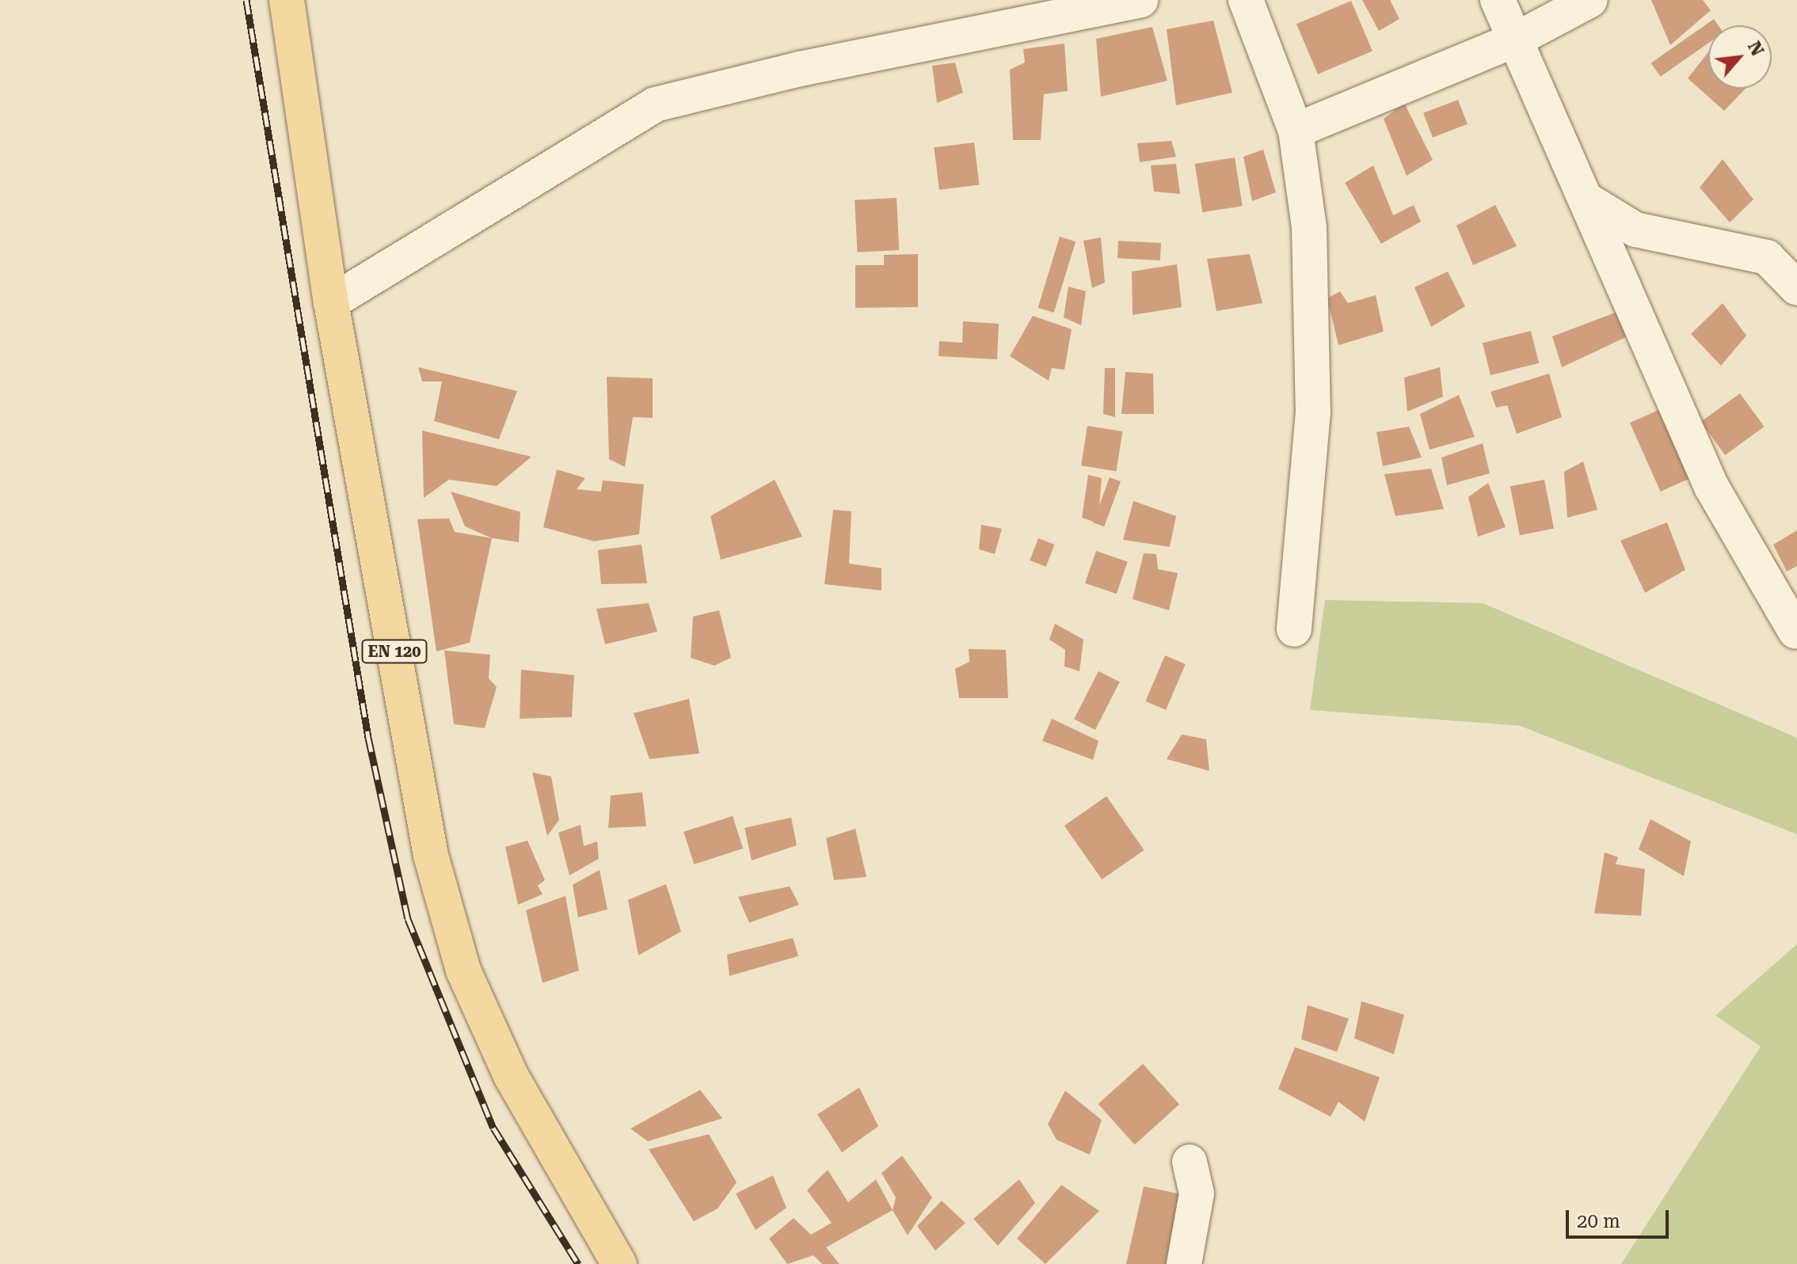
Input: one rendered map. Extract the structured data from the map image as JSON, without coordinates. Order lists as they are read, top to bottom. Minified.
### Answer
{"streets":{"main road":["EN 120"]},"scale_bar":"20 m","north":"top right"}
